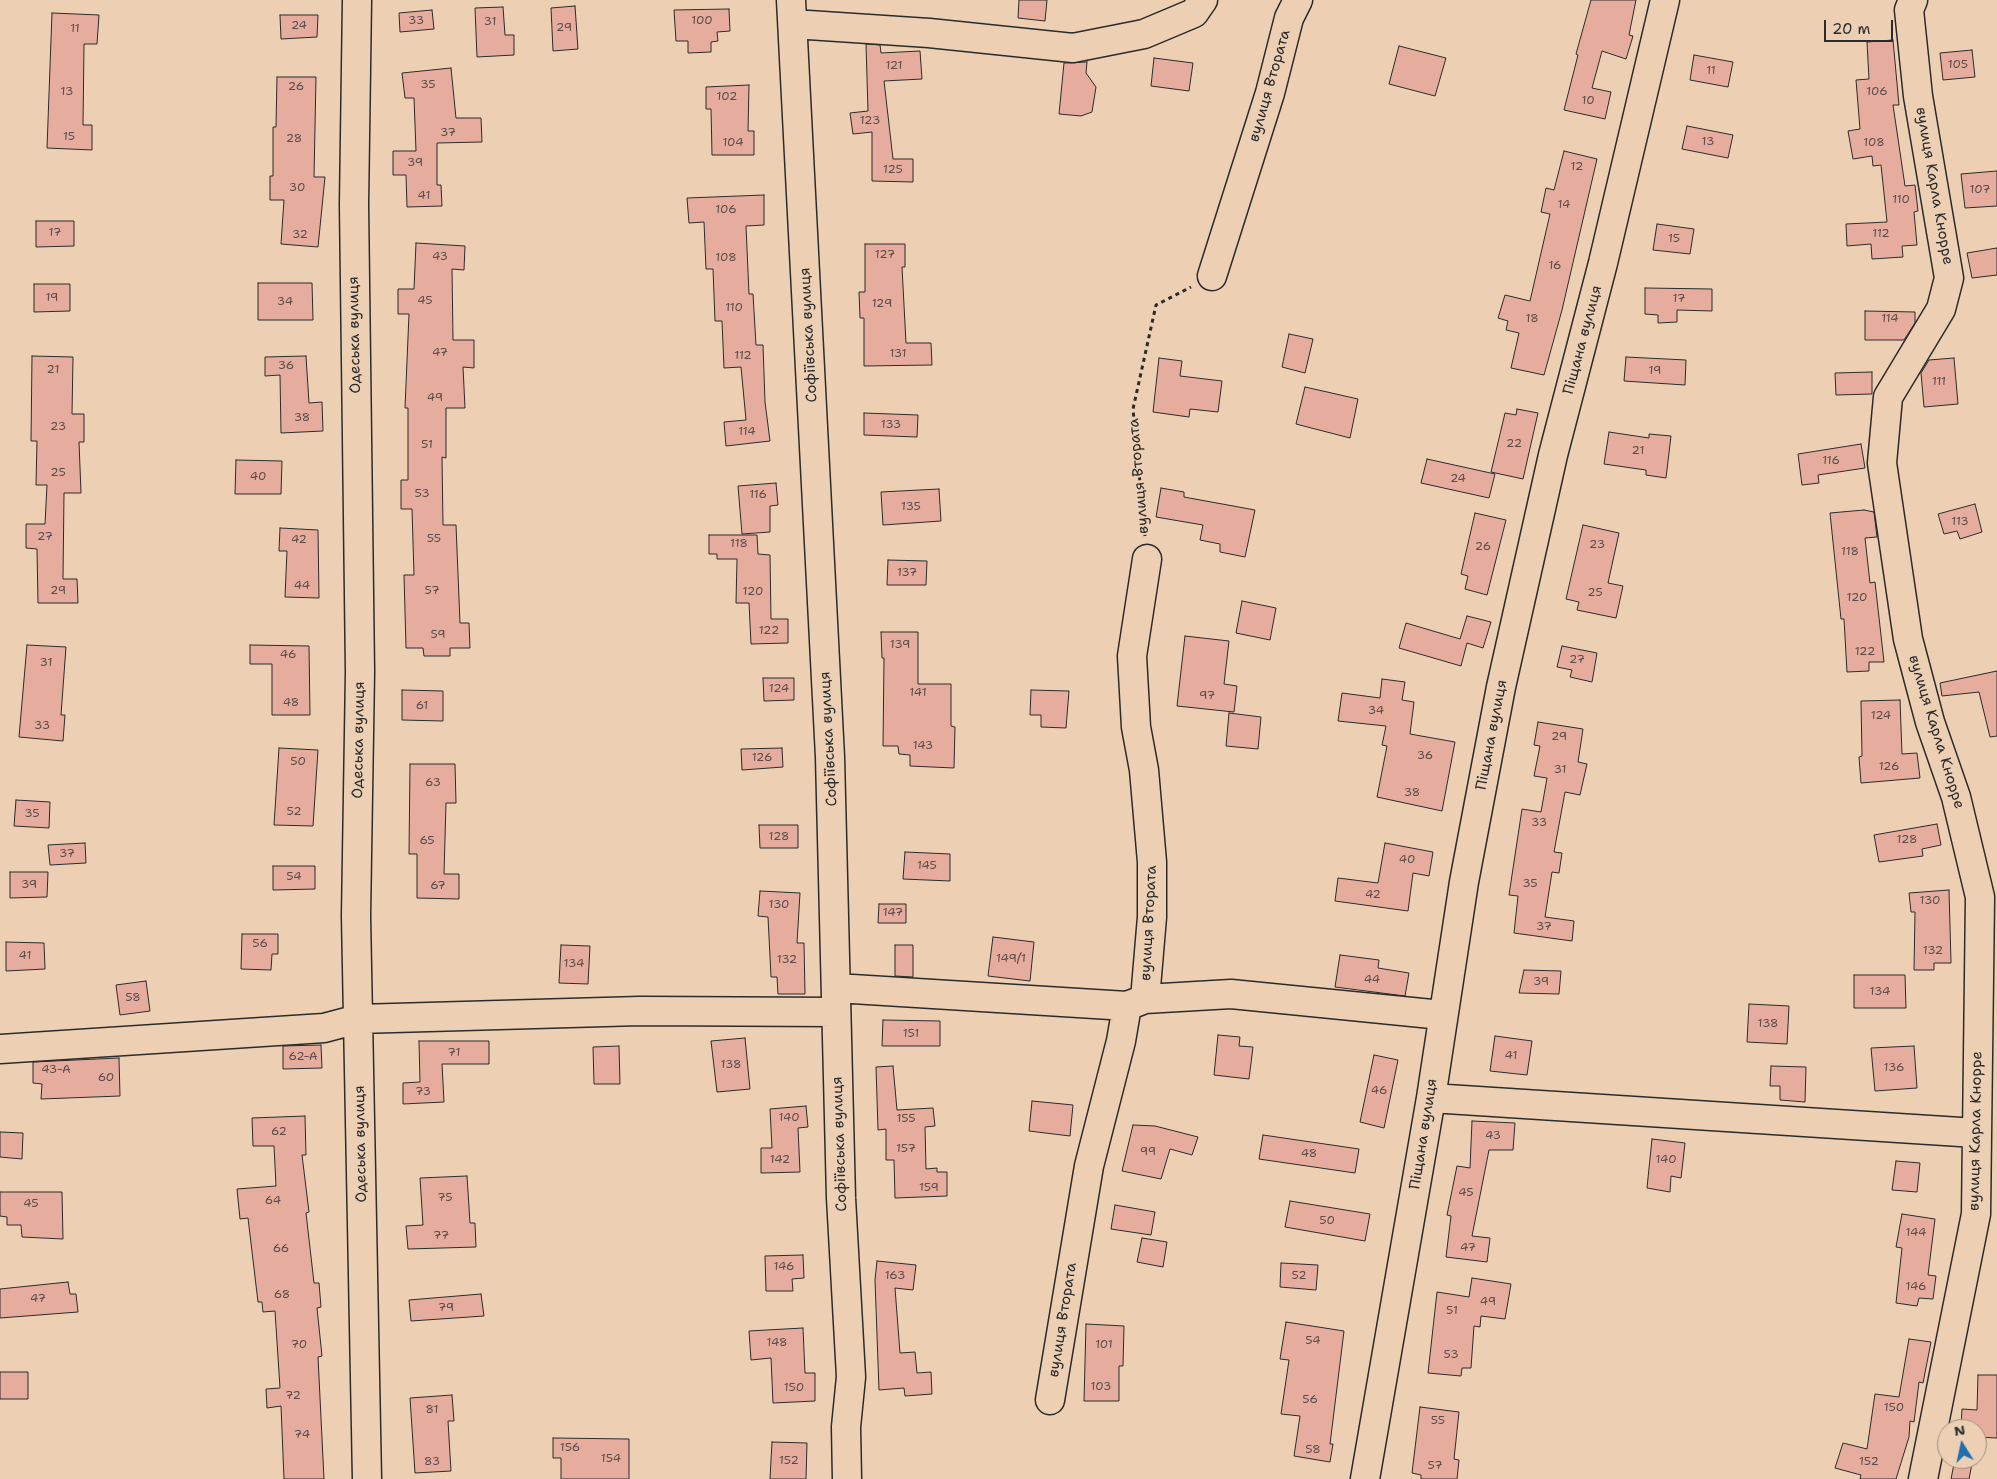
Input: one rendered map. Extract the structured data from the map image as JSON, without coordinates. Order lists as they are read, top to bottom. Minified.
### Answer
{"streets":{"street":["вулиця Втората","вулиця Карла Кнорре","Одеська вулиця","Софіївська вулиця","Піщана вулиця"]},"house_numbers":["33","100","31","24","29","11","105","121","11","35","26","13","106","102","10","123","37","15","28","13","104","108","39","12","125","30","107","41","110","14","106","17","112","32","15","127","43","108","16","19","17","45","34","129","110","18","114","47","131","112","36","21","19","111","49","38","133","23","114","22","51","21","116","25","40","24","53","116","135","113","27","55","42","118","23","26","118","137","44","29","57","120","25","120","122","59","139","122","46","27","31","124","141","97","48","61","34","124","33","29","143","36","126","50","126","31","63","38","52","35","33","128","128","65","37","40","145","54","35","39","67","42","130","130","147","37","56","132","41","149/1","132","134","44","39","134","58","138","151","71","41","62-А","138","136","43-А","60","46","73","140","155","62","43","157","99","48","142","140","159","45","75","64","45","50","144","77","47","66","146","163","52","146","68","47","49","79","51","54","148","70","101","53","103","150","72","56","150","81","55","74","156","58","154","152","83","152","57"],"scale_bar":"20 m","north":"top"}
